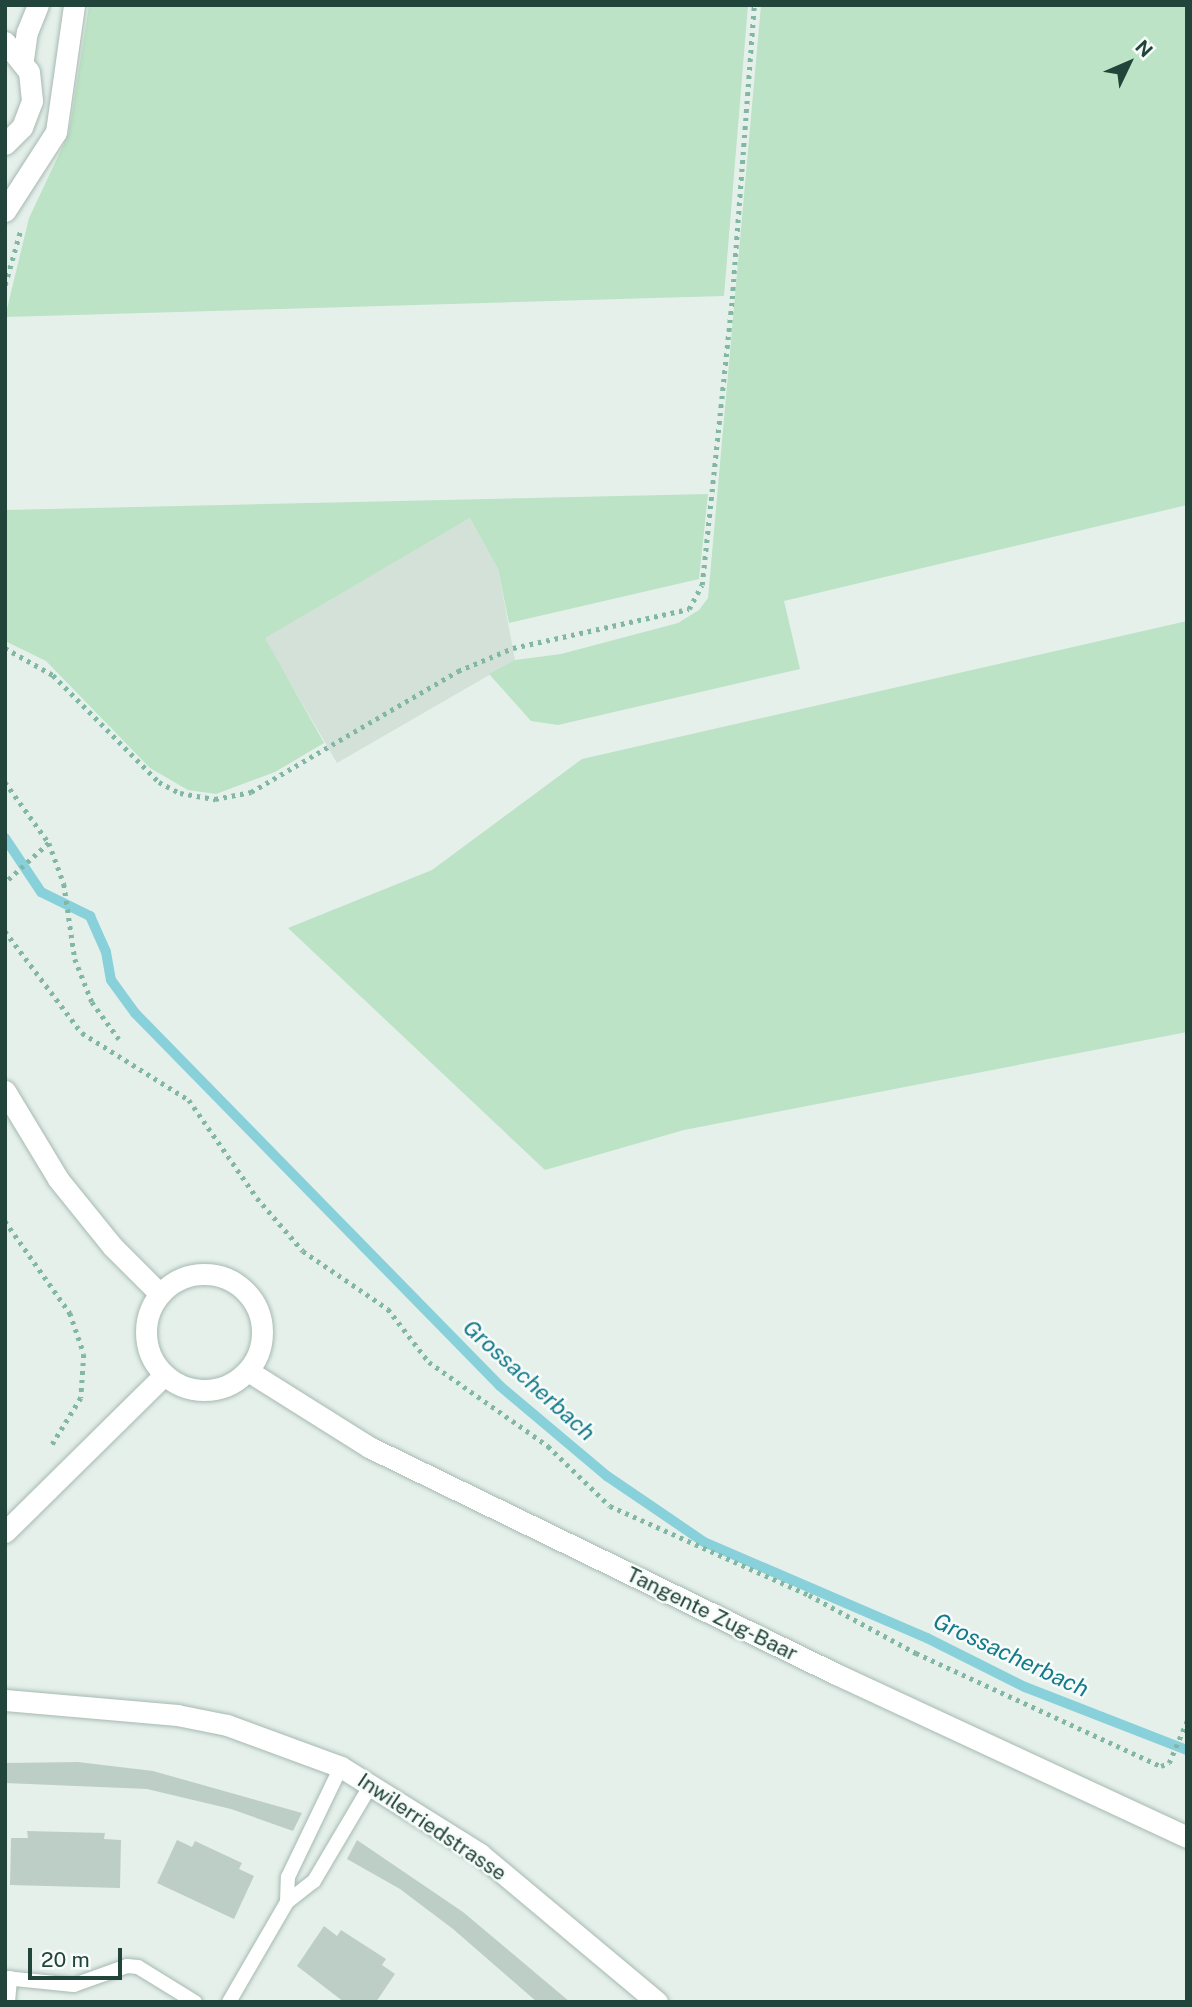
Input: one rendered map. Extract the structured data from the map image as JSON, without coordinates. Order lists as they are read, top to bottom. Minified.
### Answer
{"streets":{"main road":["Tangente Zug-Baar","Inwilerriedstrasse"]},"water":["Grossacherbach"],"scale_bar":"20 m","north":"top right"}
